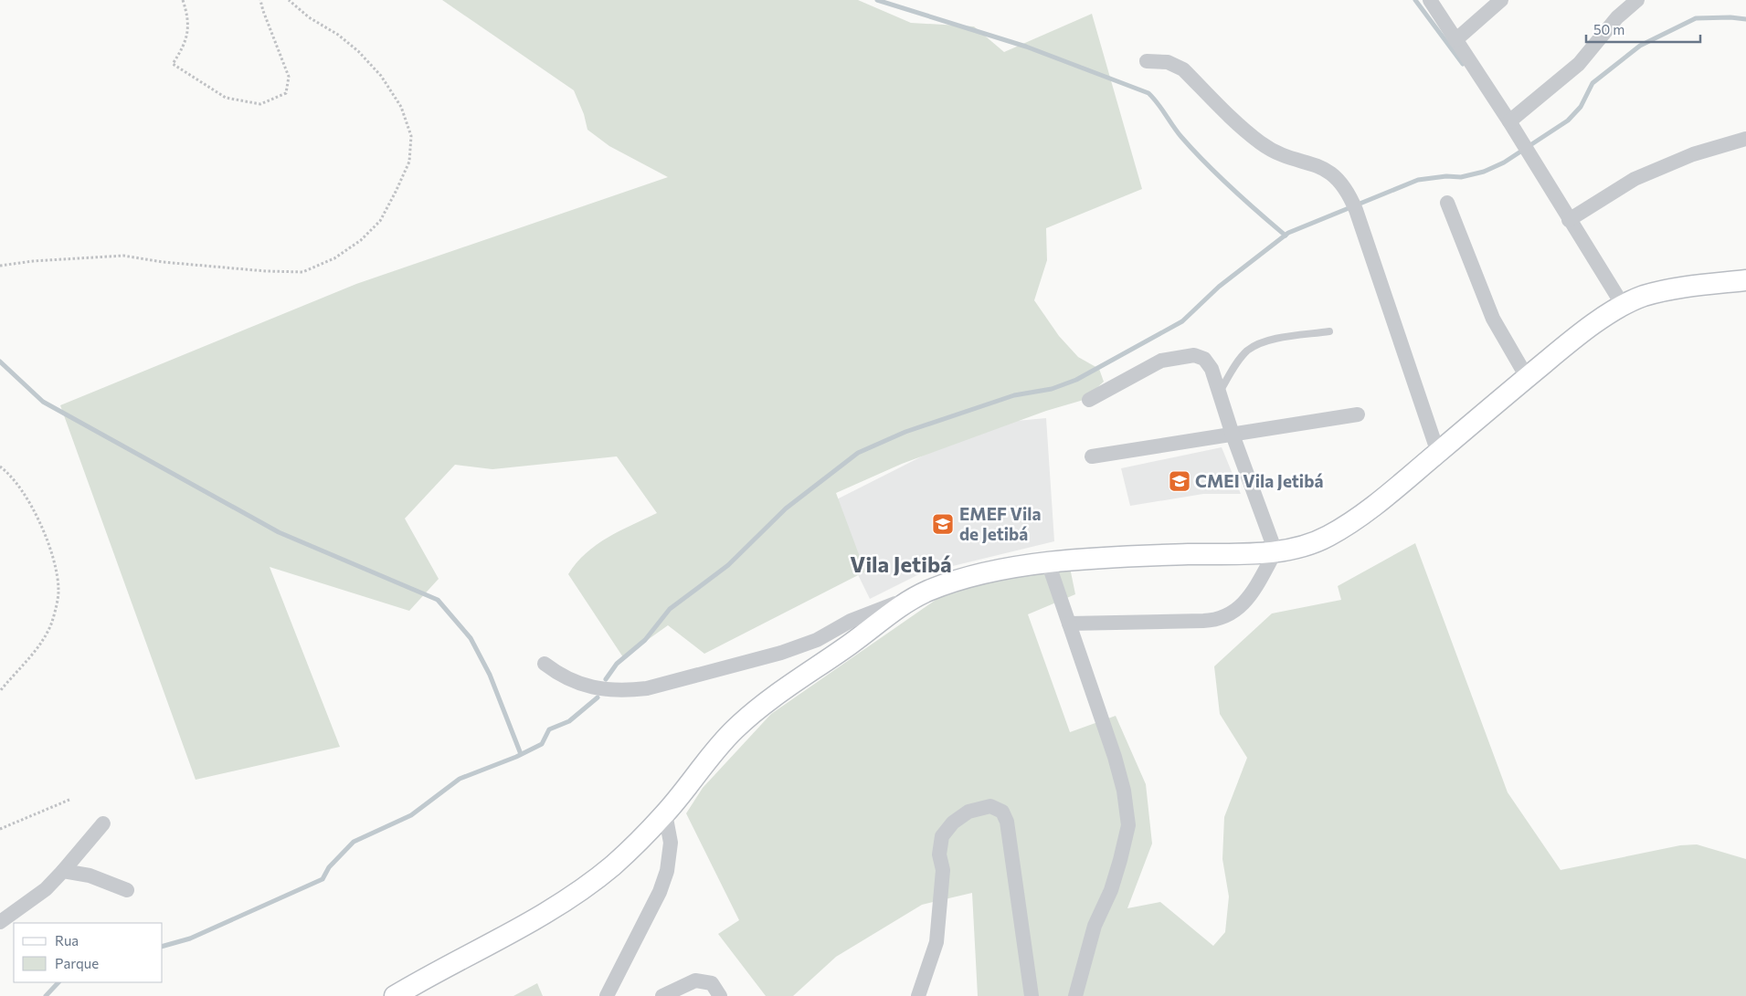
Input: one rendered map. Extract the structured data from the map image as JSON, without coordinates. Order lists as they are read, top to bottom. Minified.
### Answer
{"districts":["Vila Jetibá"],"places":{"school or university":["CMEI Vila Jetibá","EMEF Vila de Jetibá"]},"legend":["Rua","Parque"],"scale_bar":"50 m"}
